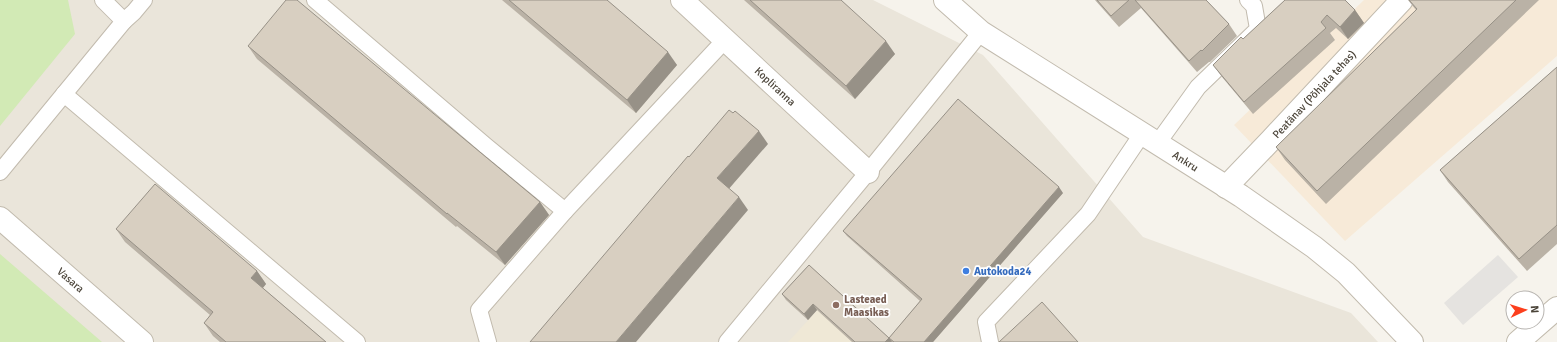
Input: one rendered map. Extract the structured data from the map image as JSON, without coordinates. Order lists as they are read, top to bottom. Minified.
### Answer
{"streets":{"street":["Kopliranna","Peatänav (Põhjala tehas)","Ankru","Vasara"]},"crossings":[["Peatänav (Põhjala tehas)","Ankru"]],"places":["Autokoda24","Lasteaed Maasikas"],"north":"right"}
